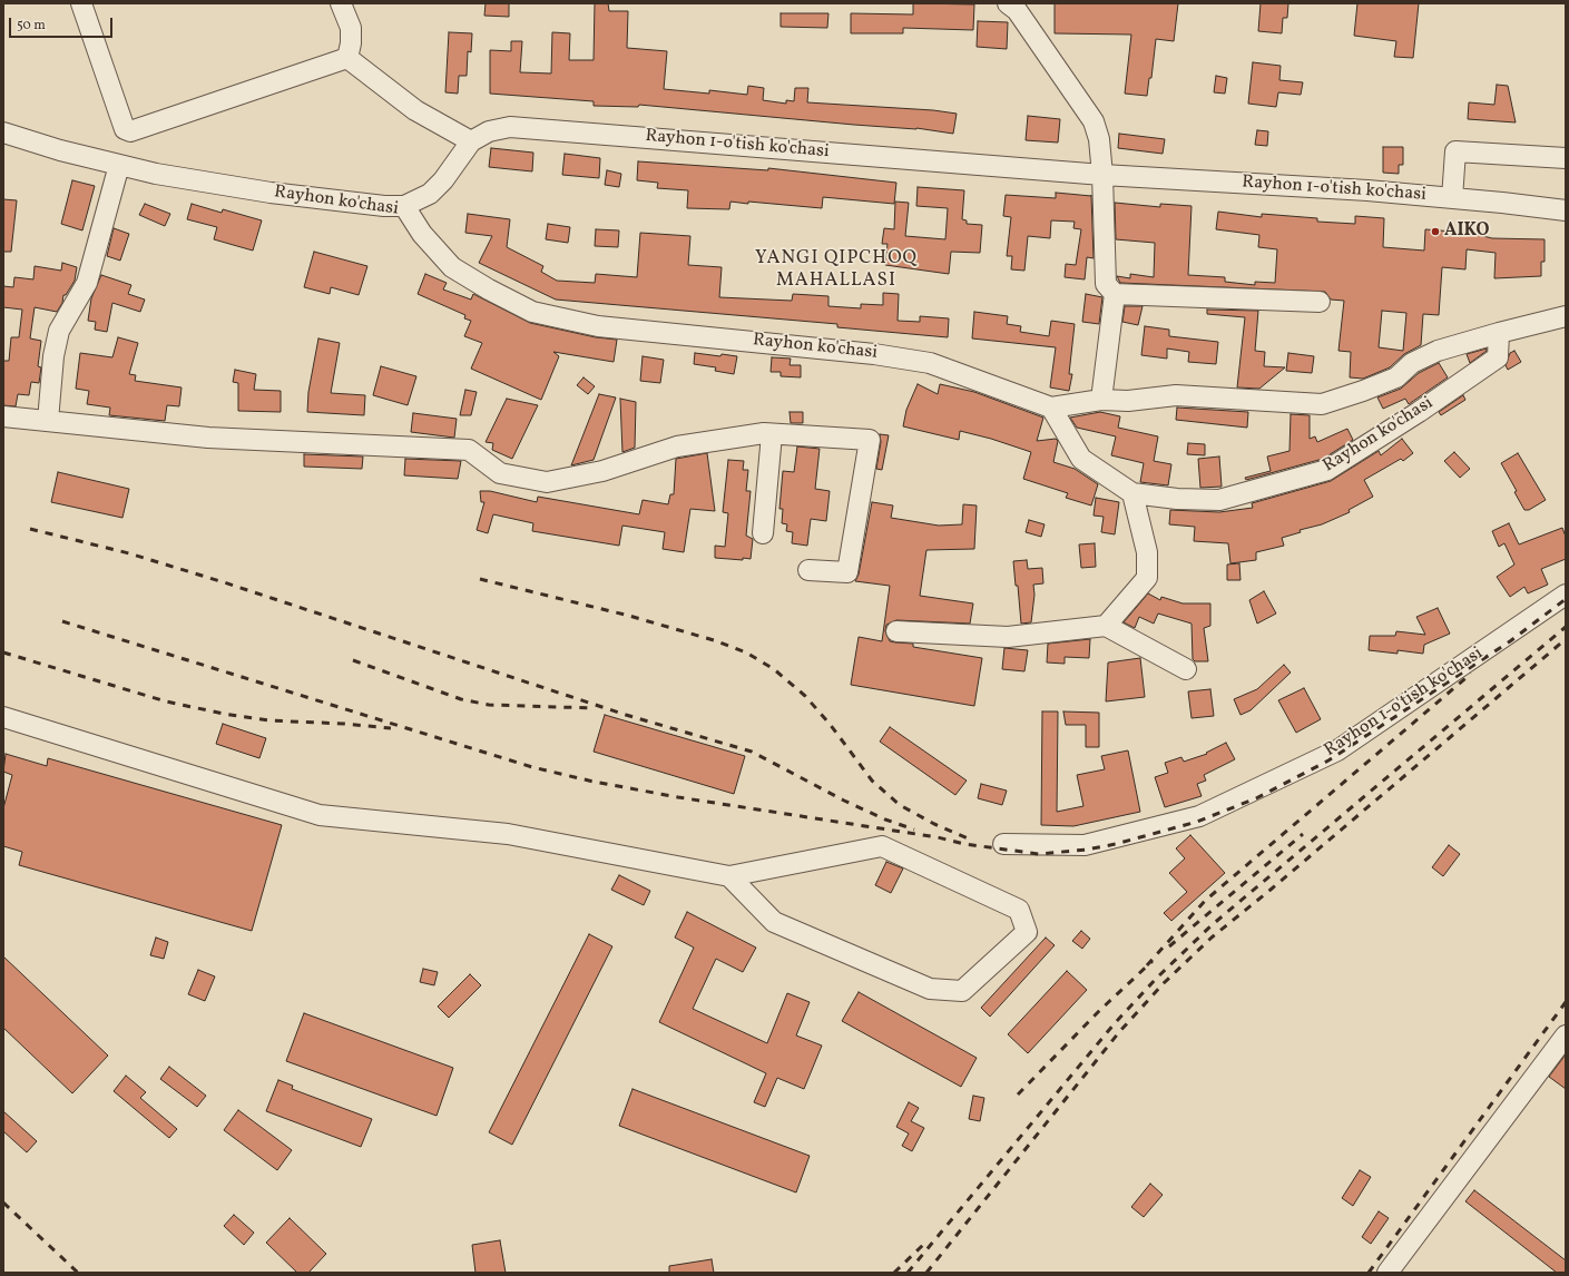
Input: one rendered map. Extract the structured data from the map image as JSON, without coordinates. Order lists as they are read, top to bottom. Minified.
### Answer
{"streets":{"street":["Rayhon 1-o'tish ko'chasi","Rayhon ko'chasi"]},"crossings":[["Rayhon 1-o'tish ko'chasi","Rayhon ko'chasi"]],"districts":["YANGI QIPCHOQ MAHALLASI"],"places":["AIKO"],"scale_bar":"50 m"}
